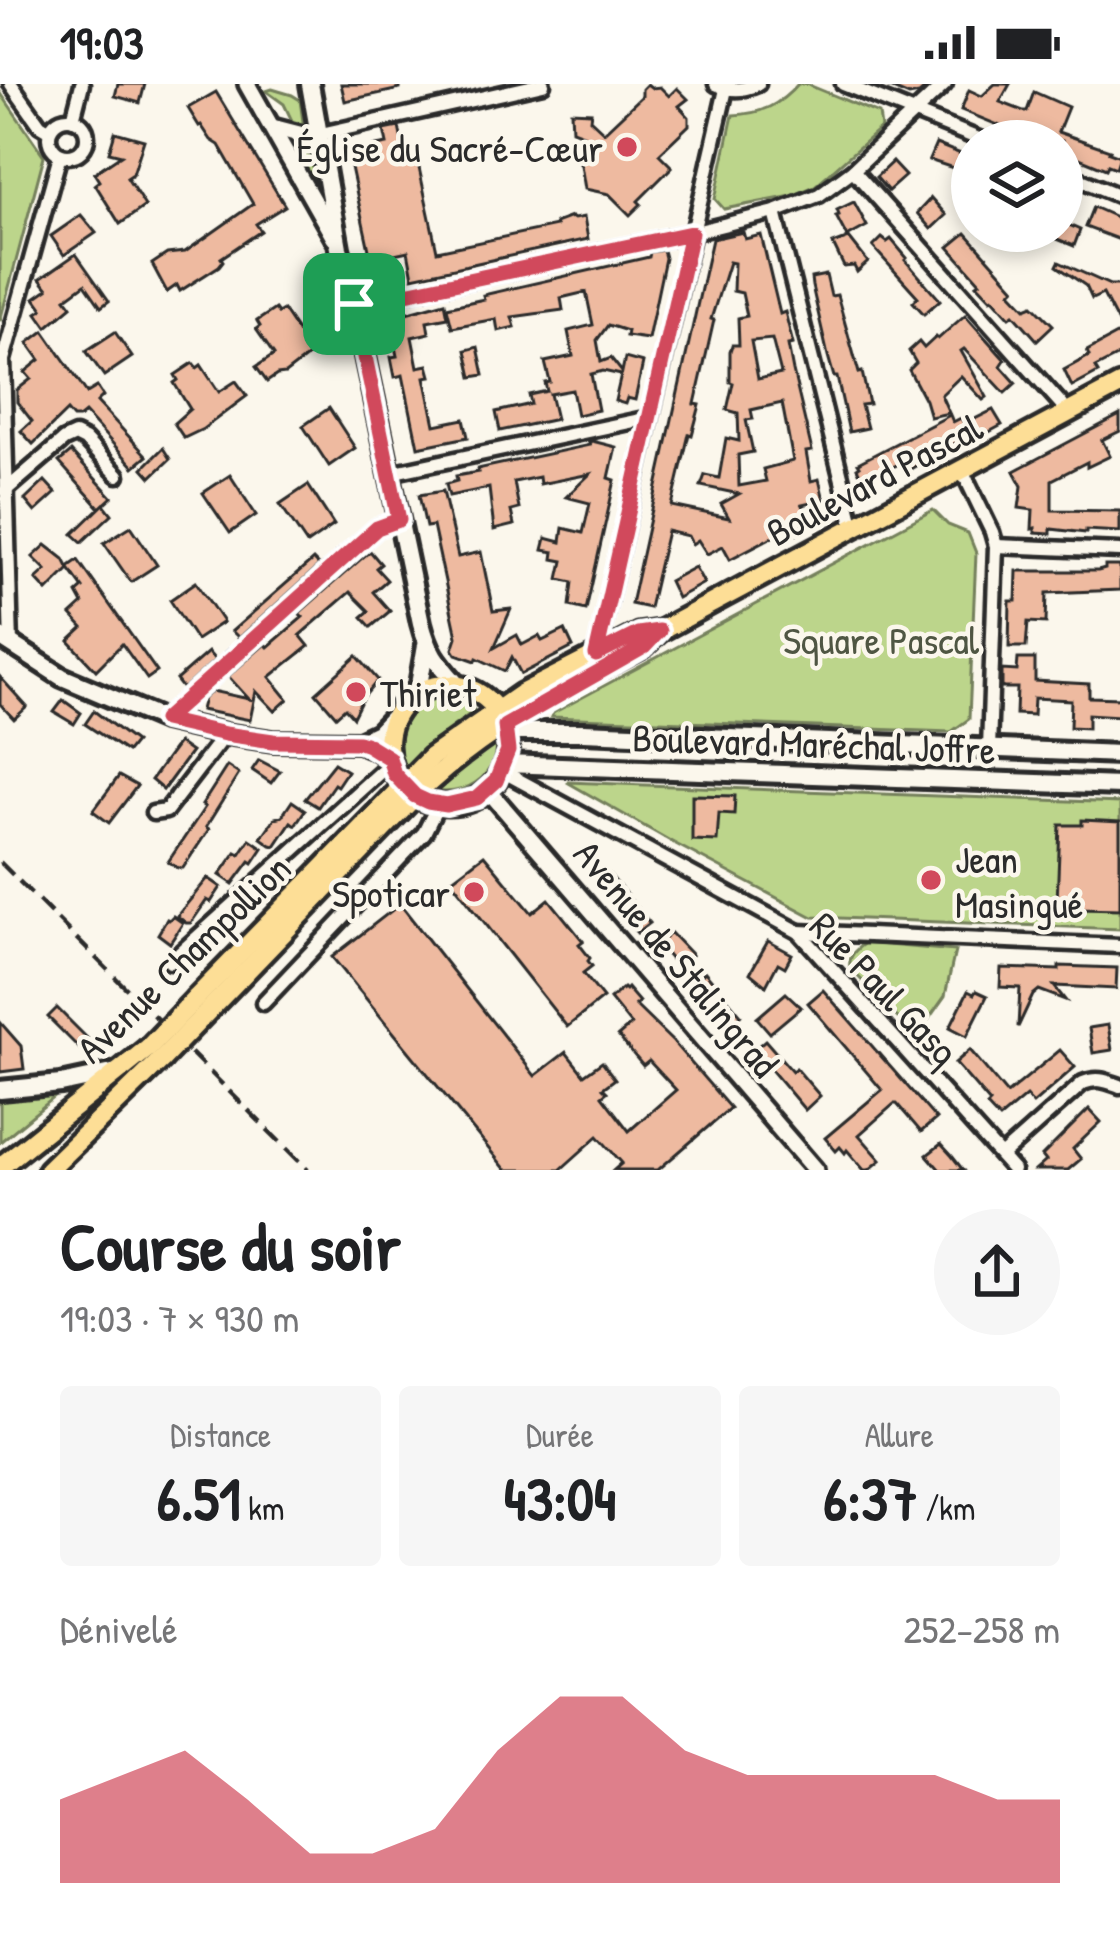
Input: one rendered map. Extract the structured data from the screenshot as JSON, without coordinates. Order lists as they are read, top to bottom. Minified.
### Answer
{"streets":{"main road":["Boulevard Pascal","Boulevard Maréchal Joffre","Avenue Champollion"],"street":["Avenue de Stalingrad","Rue Paul Gasq"]},"crossings":[["Boulevard Pascal","Boulevard Maréchal Joffre"],["Boulevard Pascal","Avenue Champollion"],["Boulevard Maréchal Joffre","Avenue Champollion"],["Boulevard Maréchal Joffre","Rue Paul Gasq"]],"parks":["Square Pascal"],"places":["Église du Sacré-Cœur","Thiriet","Jean Masingué","Spoticar"],"page":{"status":"19:03","heading":["Course du soir","19:03 · 7 × 930 m"],"stats":[["Distance","6.51 km"],["Durée","43:04"],["Allure","6:37 /km"]],"chart":["Dénivelé","252–258 m"]}}
